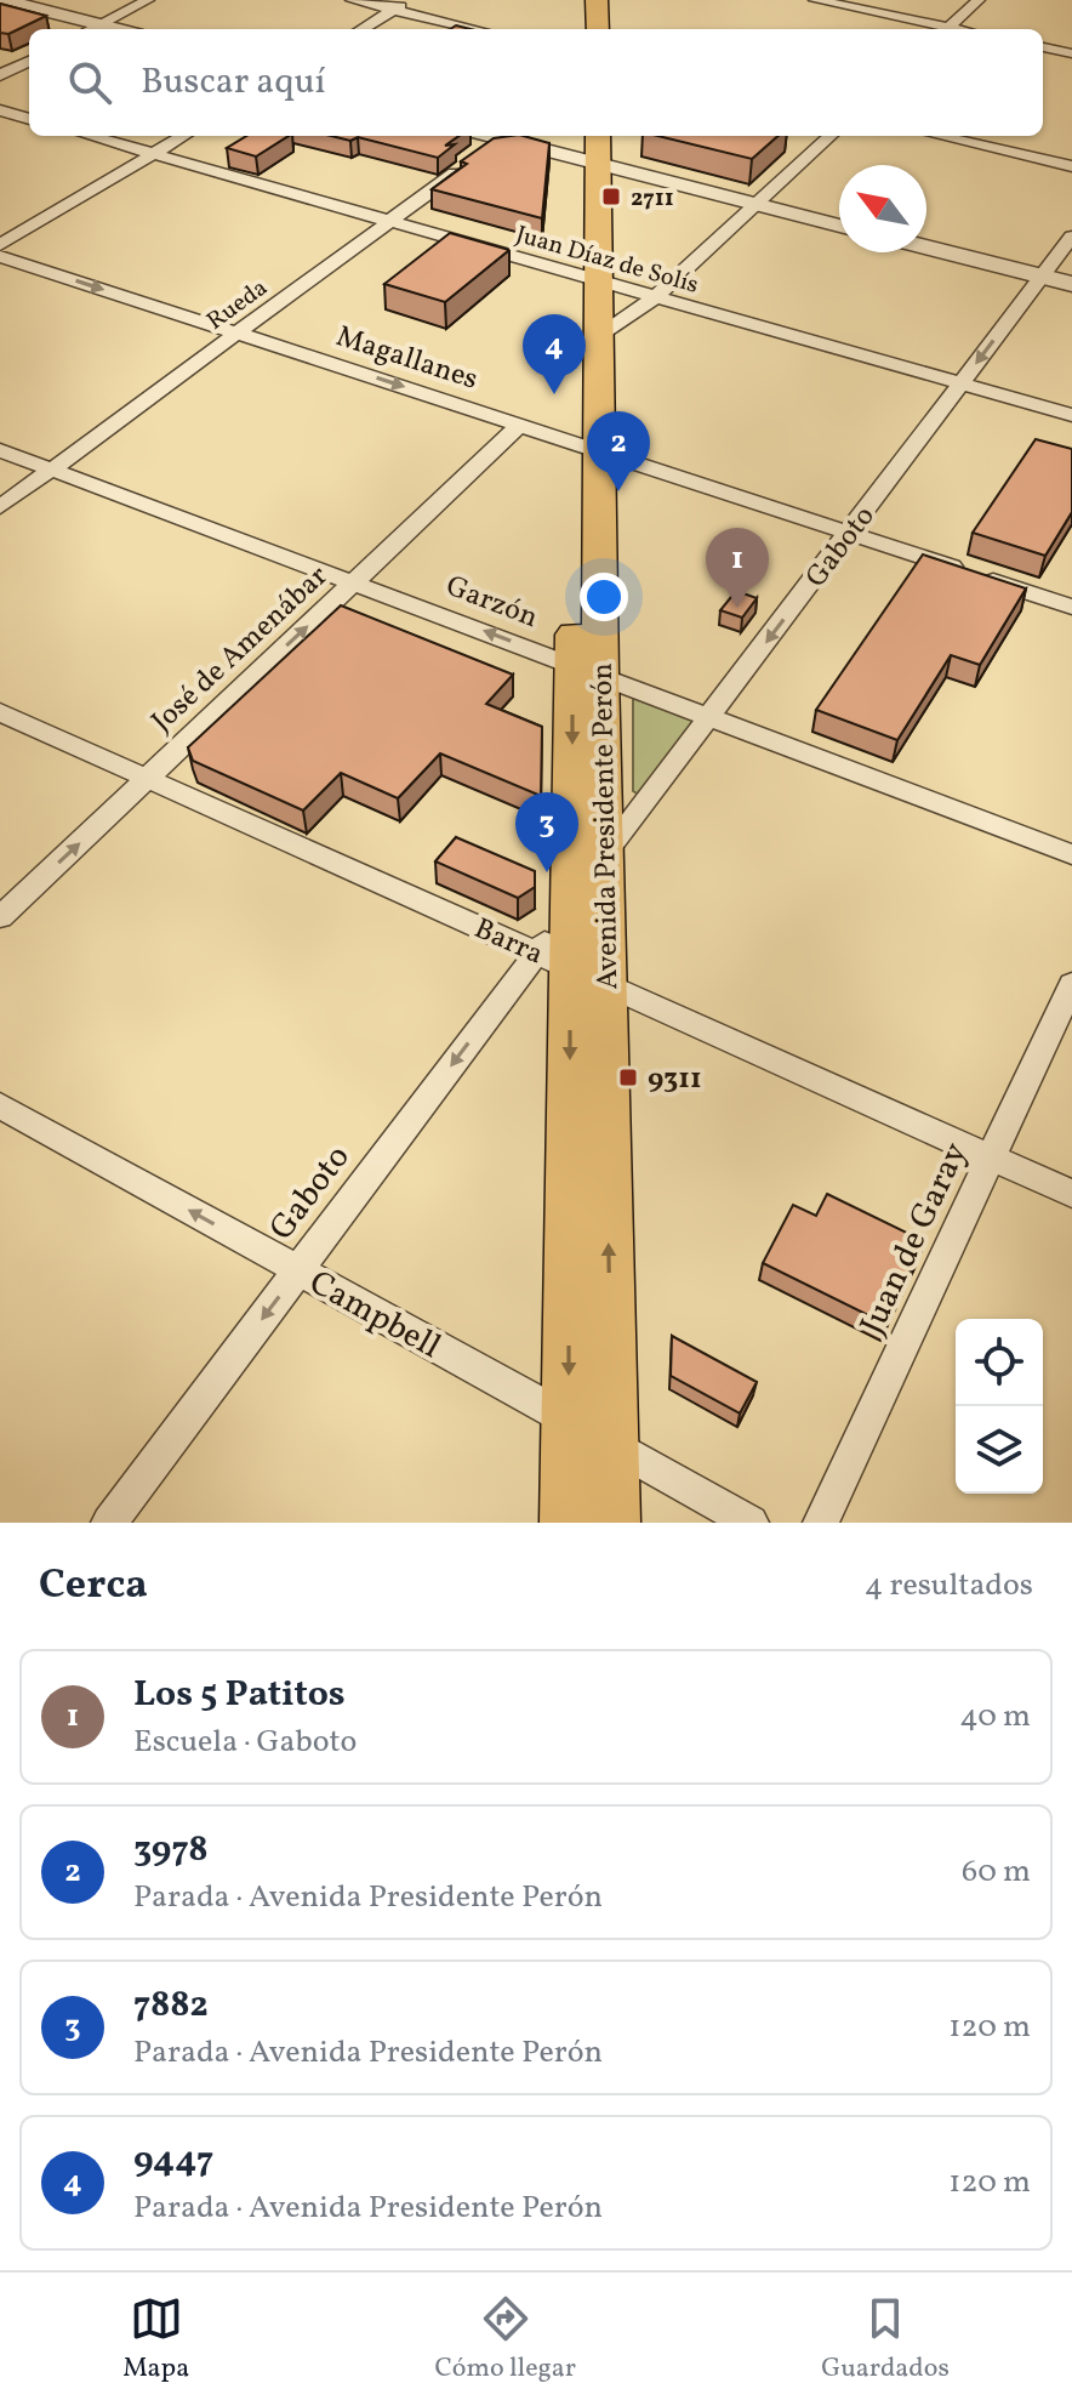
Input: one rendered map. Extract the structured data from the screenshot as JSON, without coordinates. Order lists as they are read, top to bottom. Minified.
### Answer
{"streets":{"main road":["Avenida Presidente Perón"],"street":["Juan Díaz de Solís","Rueda","Magallanes","Gaboto","Garzón","José de Amenábar","Barra","Juan de Garay","Campbell"]},"crossings":[["Juan Díaz de Solís","Rueda"],["Juan Díaz de Solís","Gaboto"],["Juan Díaz de Solís","Avenida Presidente Perón"],["Rueda","Magallanes"],["Rueda","Garzón"],["Magallanes","Gaboto"],["Magallanes","José de Amenábar"],["Magallanes","Avenida Presidente Perón"],["Gaboto","Garzón"],["Gaboto","Avenida Presidente Perón"],["Gaboto","Barra"],["Gaboto","Campbell"],["Garzón","José de Amenábar"],["Garzón","Avenida Presidente Perón"],["José de Amenábar","Barra"],["Avenida Presidente Perón","Barra"],["Avenida Presidente Perón","Campbell"],["Barra","Juan de Garay"]],"one_way":["Magallanes","Gaboto","José de Amenábar","Campbell"],"places":{"transit":["2711","9311"]},"north":"top left","page":{"search":"Buscar aquí","pins":["4","2","1","3"],"heading":["Cerca","4 resultados"],"list":[{"mark":"1","name":"Los 5 Patitos","note":"Escuela · Gaboto","value":"40 m"},{"mark":"2","name":"3978","note":"Parada · Avenida Presidente Perón","value":"60 m"},{"mark":"3","name":"7882","note":"Parada · Avenida Presidente Perón","value":"120 m"},{"mark":"4","name":"9447","note":"Parada · Avenida Presidente Perón","value":"120 m"}],"nav":["Mapa","Cómo llegar","Guardados"]}}
